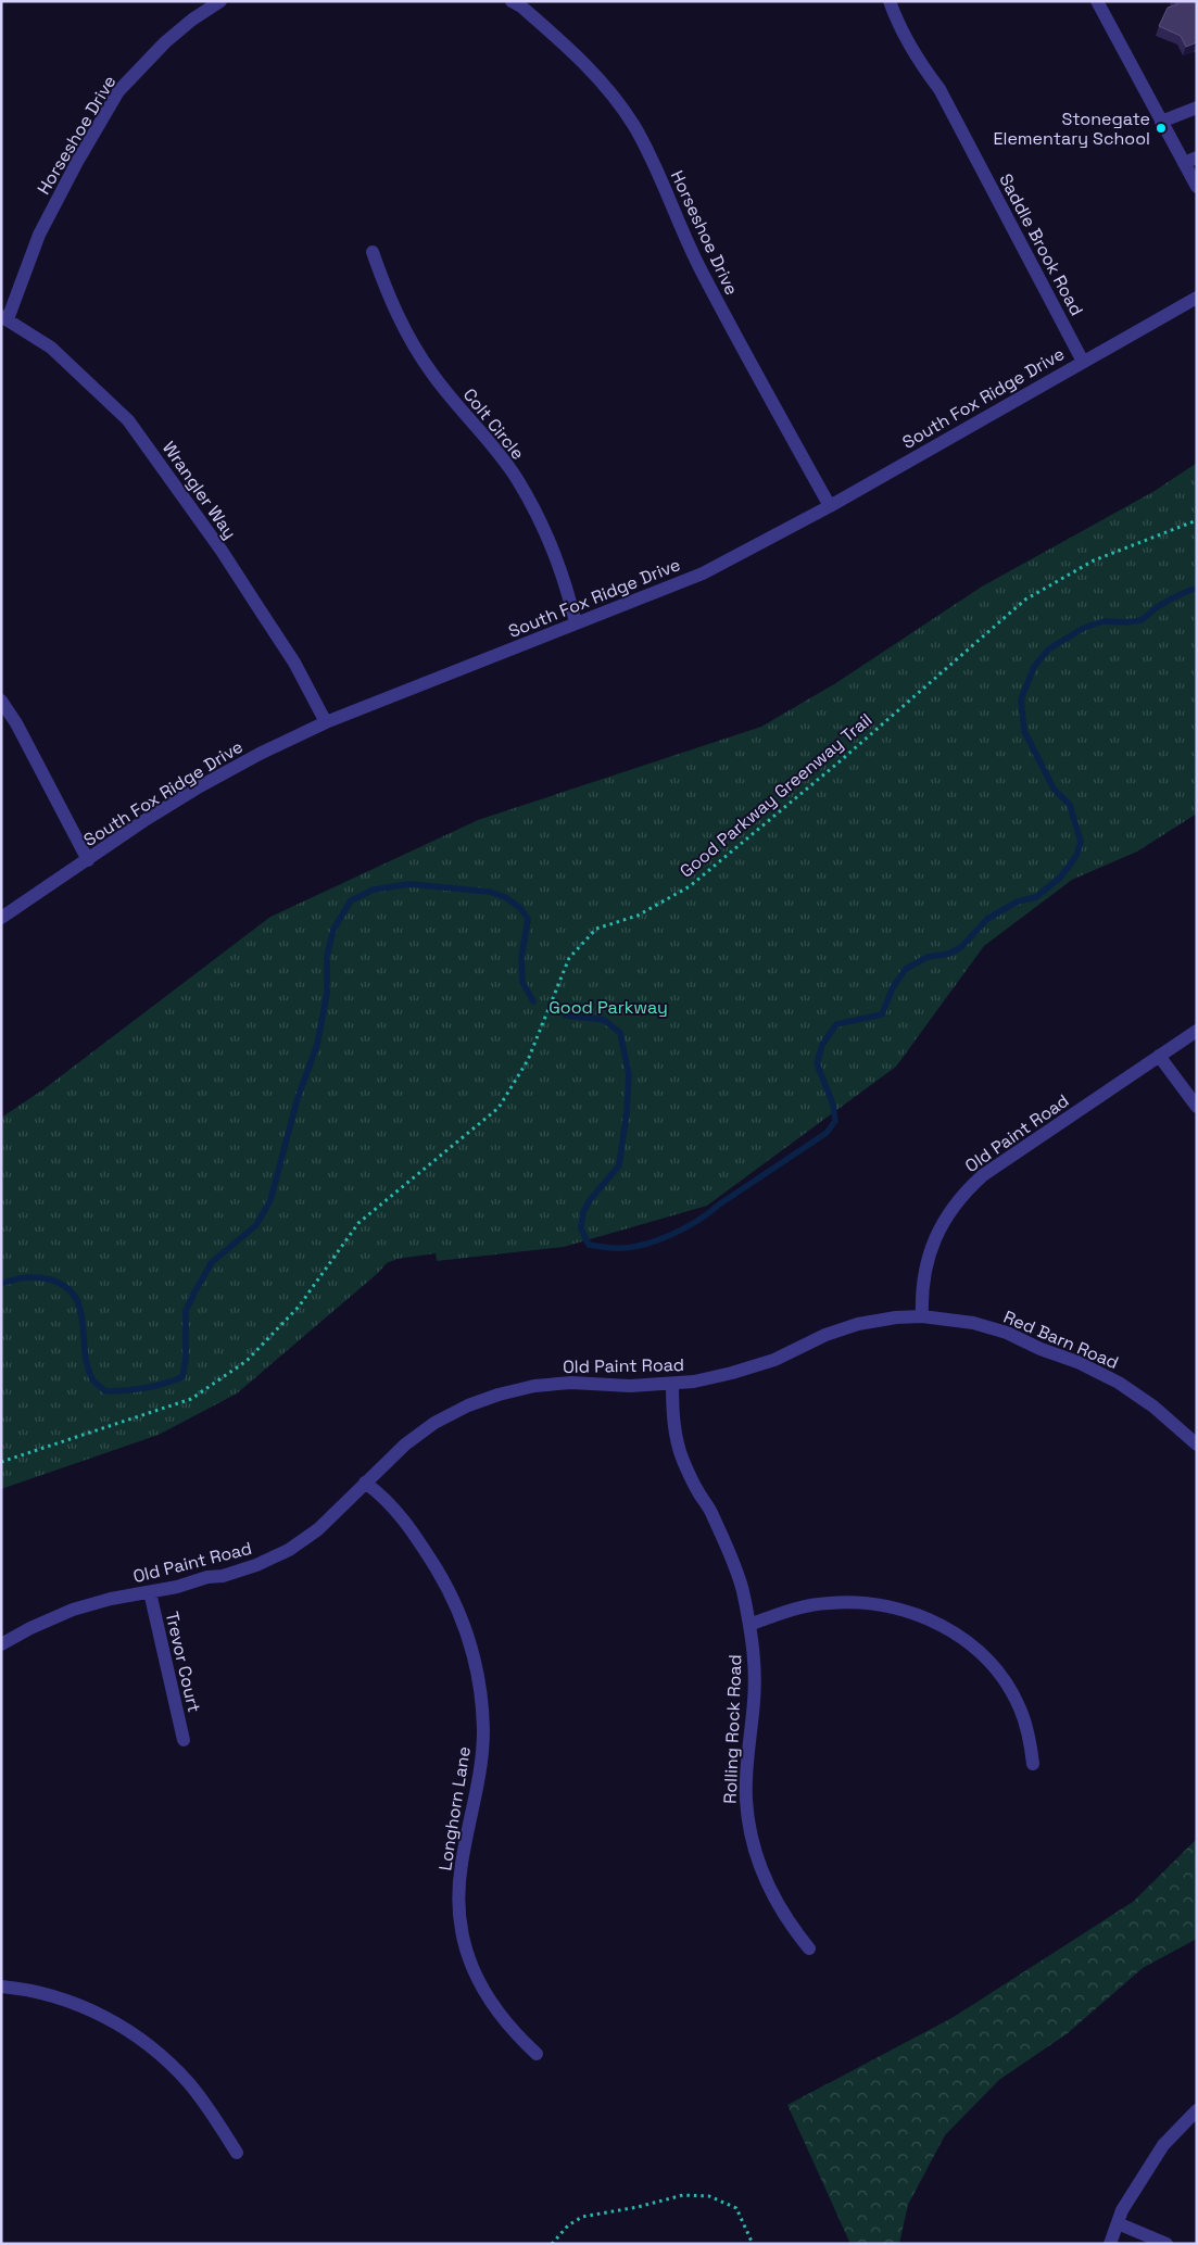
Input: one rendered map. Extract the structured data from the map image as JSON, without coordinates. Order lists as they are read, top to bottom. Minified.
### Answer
{"streets":{"street":["Horseshoe Drive","Saddle Brook Road","South Fox Ridge Drive","Colt Circle","Wrangler Way","Old Paint Road","Red Barn Road","Trevor Court","Rolling Rock Road","Longhorn Lane"],"path":["Good Parkway Greenway Trail"]},"crossings":[["Horseshoe Drive","South Fox Ridge Drive"],["Horseshoe Drive","Wrangler Way"],["Saddle Brook Road","South Fox Ridge Drive"],["South Fox Ridge Drive","Colt Circle"],["South Fox Ridge Drive","Wrangler Way"],["Old Paint Road","Red Barn Road"],["Old Paint Road","Trevor Court"],["Old Paint Road","Rolling Rock Road"],["Old Paint Road","Longhorn Lane"]],"parks":["Good Parkway"],"places":["Stonegate Elementary School"]}
